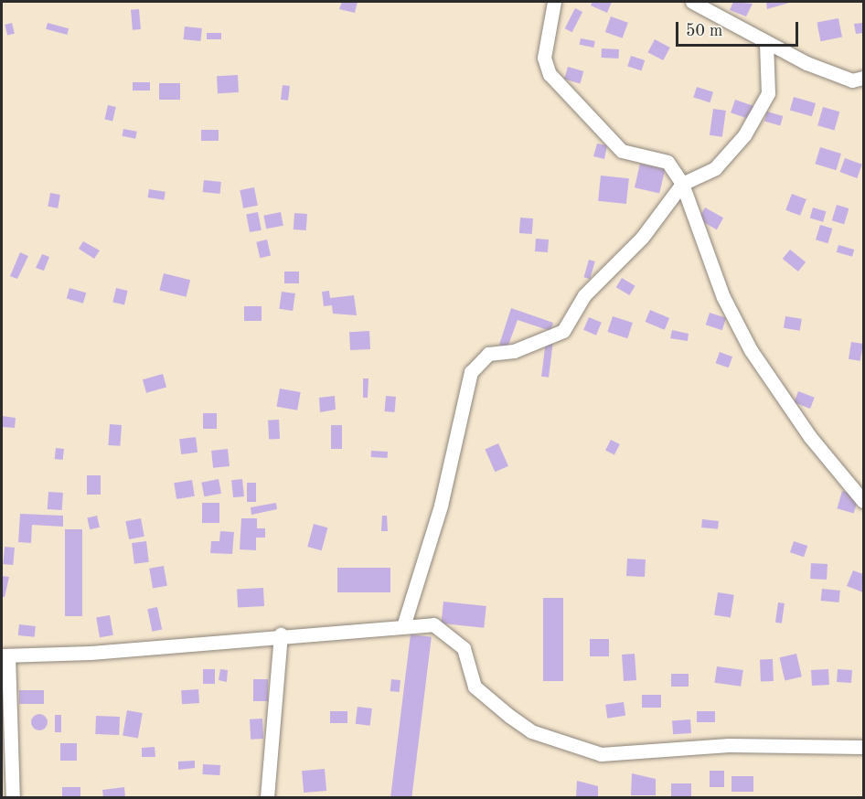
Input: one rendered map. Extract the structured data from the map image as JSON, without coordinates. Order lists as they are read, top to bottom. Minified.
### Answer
{"scale_bar":"50 m"}
